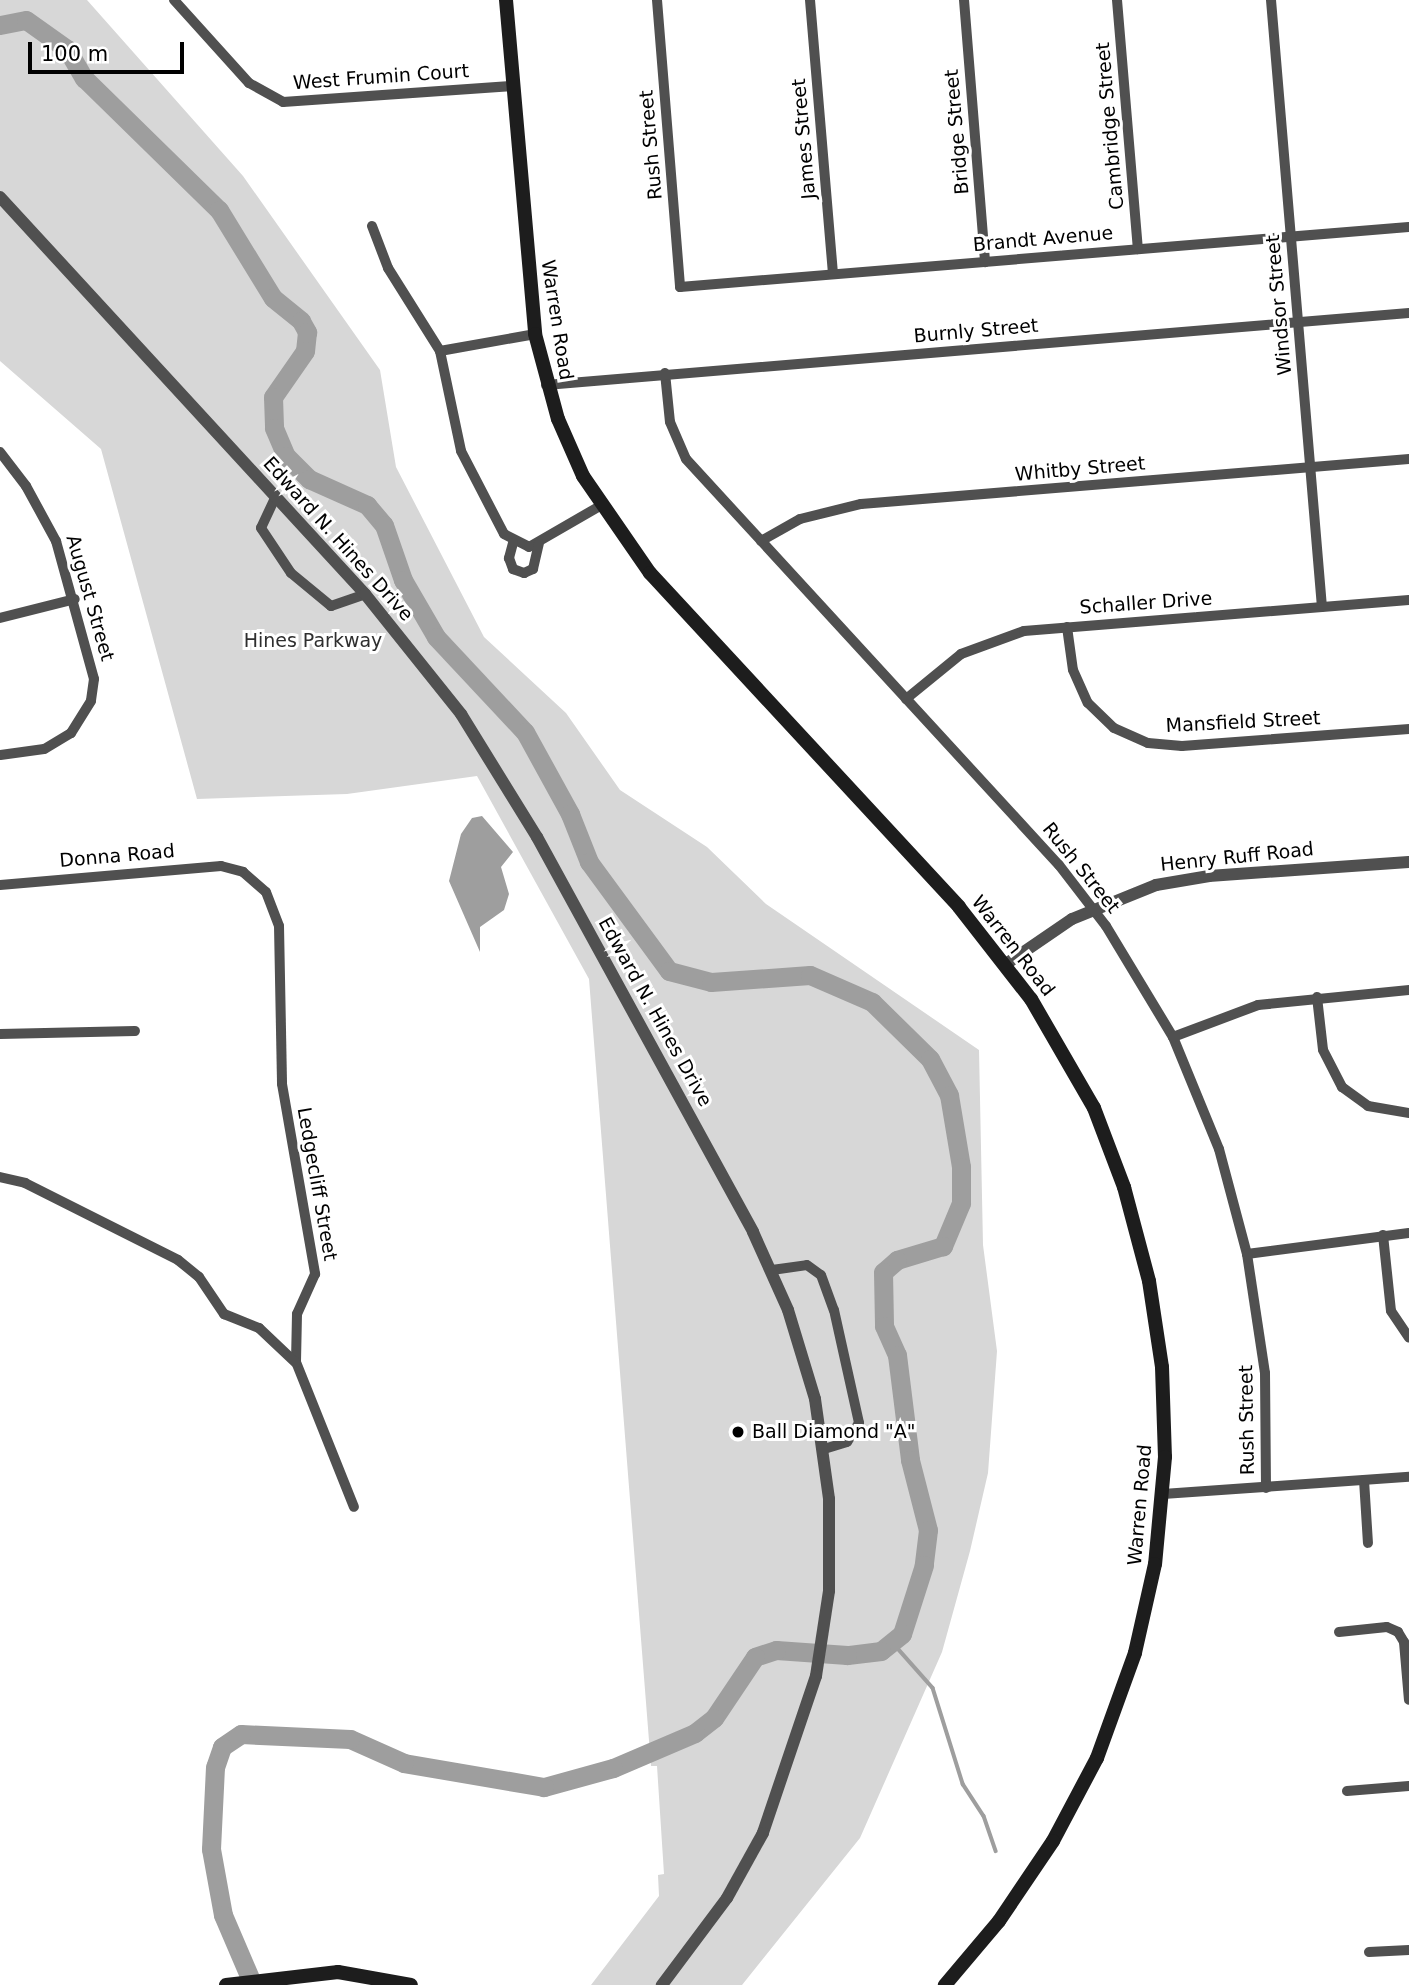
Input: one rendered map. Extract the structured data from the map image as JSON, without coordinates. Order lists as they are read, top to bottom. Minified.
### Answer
{"streets":{"main road":["Warren Road"],"street":["West Frumin Court","Cambridge Street","Bridge Street","James Street","Rush Street","Brandt Avenue","Windsor Street","Burnly Street","Whitby Street","Edward N. Hines Drive","August Street","Schaller Drive","Mansfield Street","Donna Road","Henry Ruff Road","Ledgecliff Street"]},"crossings":[["West Frumin Court","Warren Road"],["Cambridge Street","Brandt Avenue"],["Bridge Street","Brandt Avenue"],["James Street","Brandt Avenue"],["Rush Street","Brandt Avenue"],["Rush Street","Burnly Street"],["Rush Street","Whitby Street"],["Rush Street","Schaller Drive"],["Rush Street","Henry Ruff Road"],["Brandt Avenue","Windsor Street"],["Windsor Street","Burnly Street"],["Windsor Street","Whitby Street"],["Windsor Street","Schaller Drive"],["Warren Road","Burnly Street"],["Warren Road","Henry Ruff Road"],["Schaller Drive","Mansfield Street"],["Donna Road","Ledgecliff Street"]],"parks":["Hines Parkway"],"places":["Ball Diamond \"A\""],"scale_bar":"100 m"}
